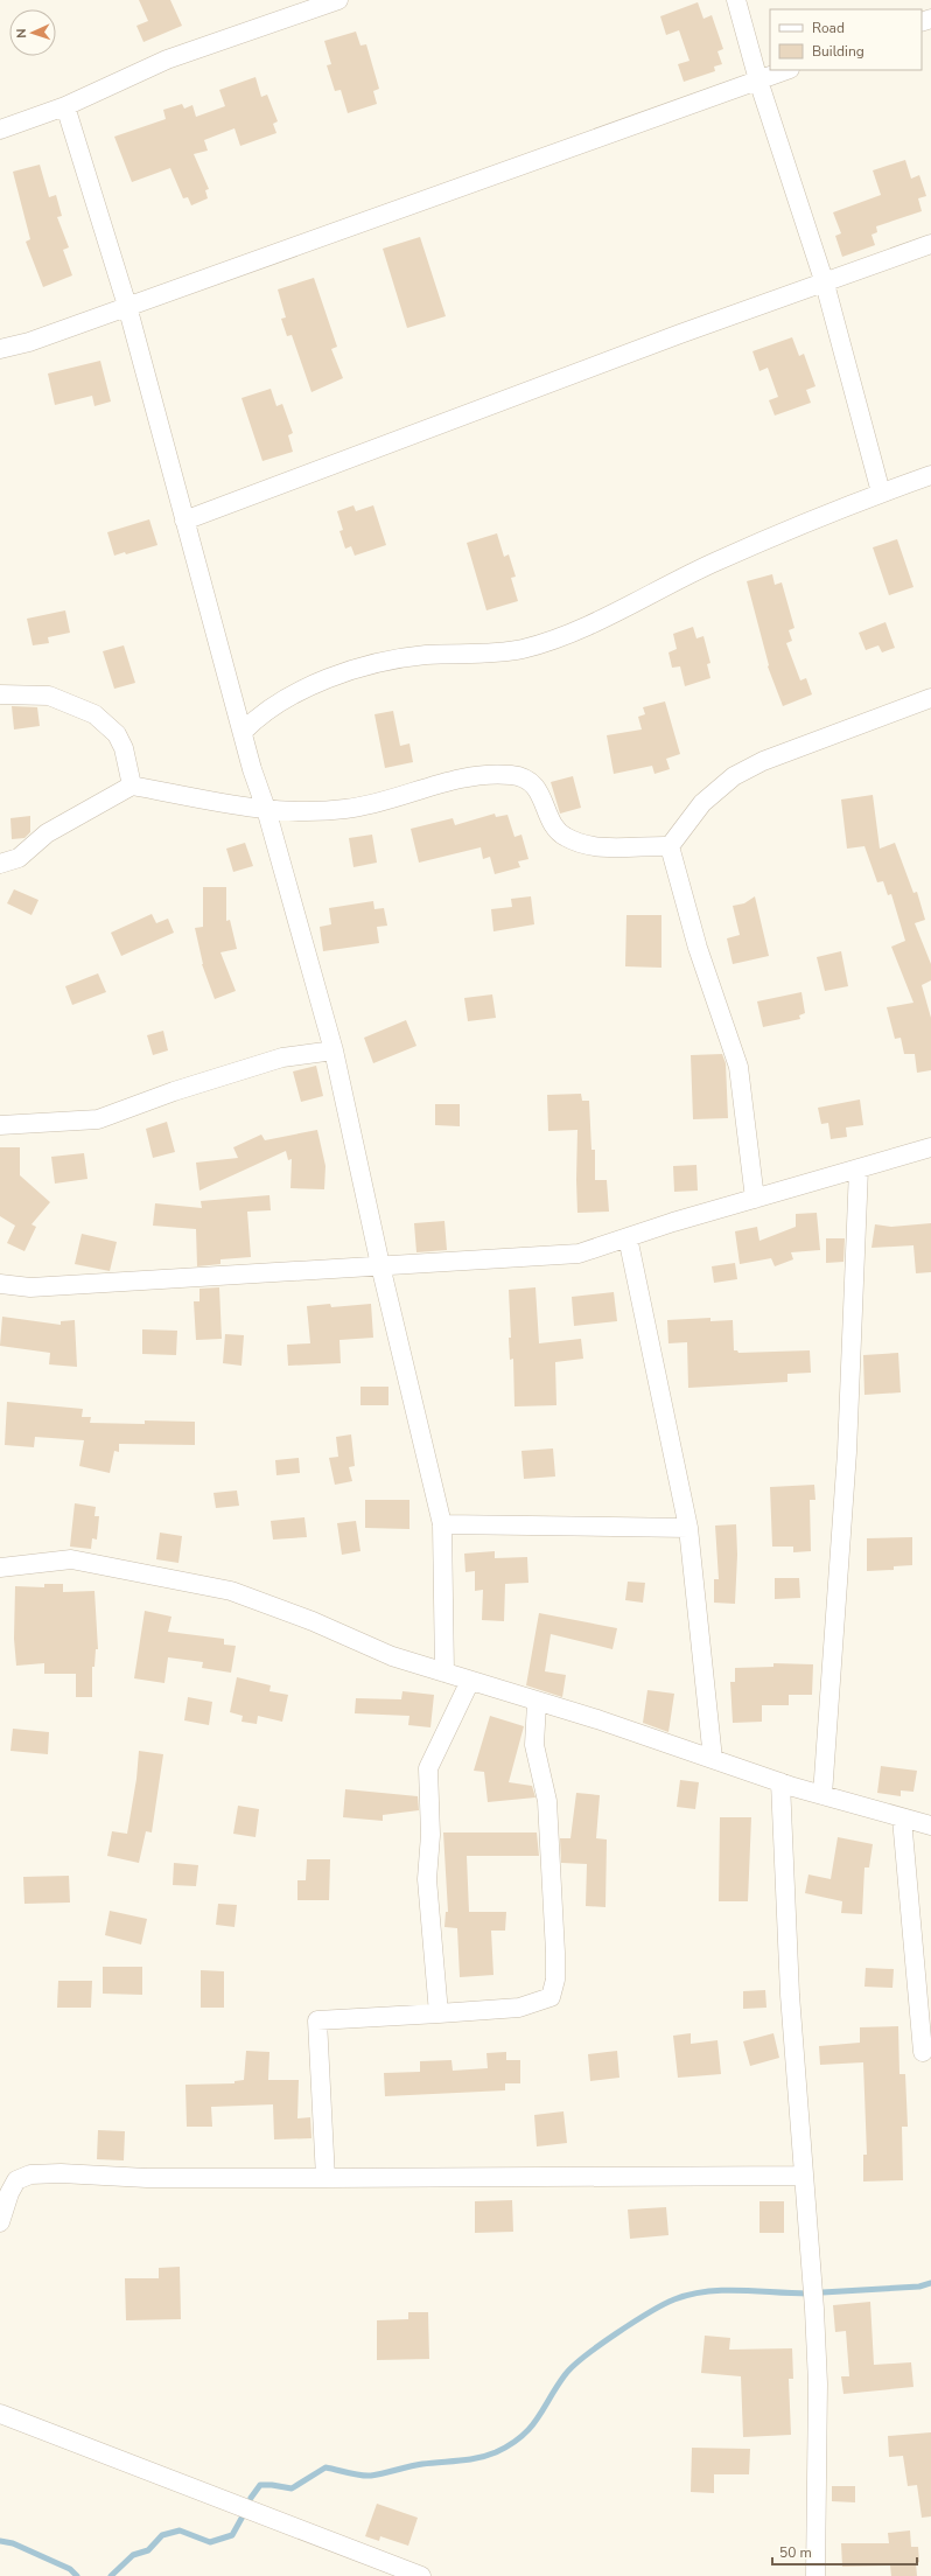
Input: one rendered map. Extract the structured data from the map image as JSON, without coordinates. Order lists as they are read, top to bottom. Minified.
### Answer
{"legend":["Road","Building"],"scale_bar":"50 m","north":"left"}
